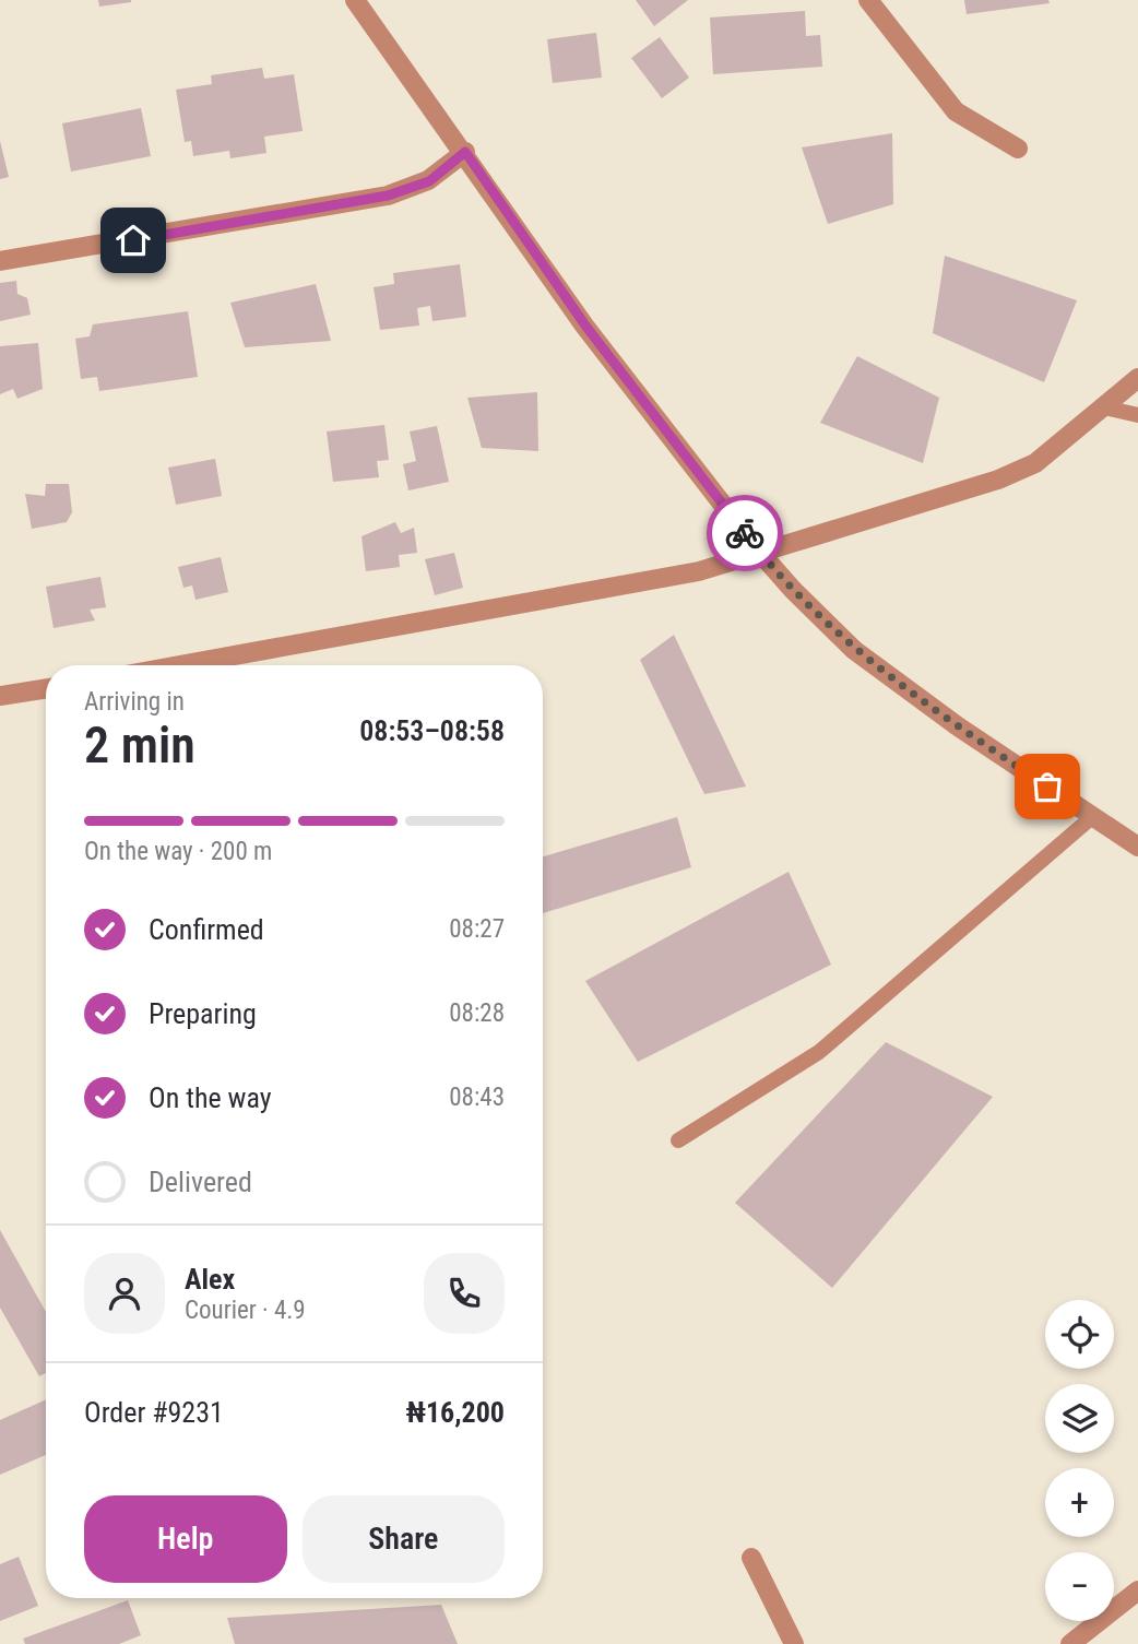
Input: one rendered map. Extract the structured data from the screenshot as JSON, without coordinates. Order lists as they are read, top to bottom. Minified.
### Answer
{"page":{"heading":["2 min","Arriving in","08:53–08:58"],"panel":["Alex","Courier · 4.9","Order #9231","₦16,200"],"bar":"On the way · 200 m","list":[["Confirmed","08:27"],["Preparing","08:28"],["On the way","08:43"],"Delivered"],"map_buttons":["+","−"],"buttons":["Help","Share"]}}
